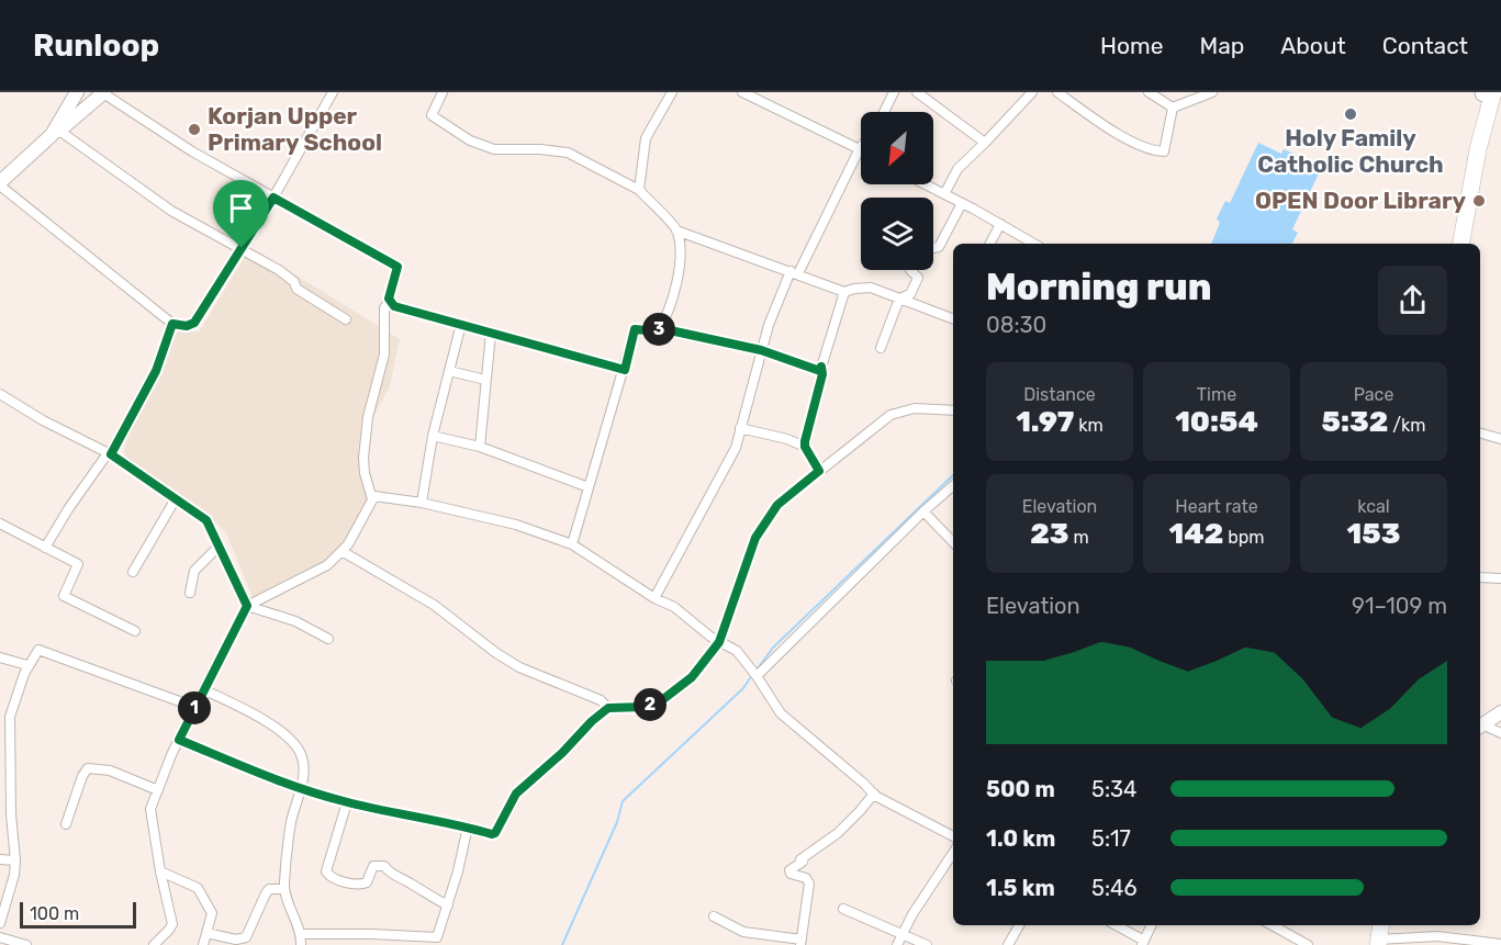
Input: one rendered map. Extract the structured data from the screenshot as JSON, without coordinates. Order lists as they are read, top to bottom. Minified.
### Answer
{"places":["Holy Family Catholic Church","Korjan Upper Primary School","OPEN Door Library"],"scale_bar":"100 m","north":"bottom left","page":{"header":"Runloop","nav":["Home","Map","About","Contact"],"heading":["Morning run","08:30"],"pins":["3","2","1"],"stats":[["Distance","1.97 km"],["Time","10:54"],["Pace","5:32 /km"],["Elevation","23 m"],["Heart rate","142 bpm"],["kcal","153"]],"chart":["Elevation","91–109 m"],"list":[{"name":"500 m","note":"5:34"},{"name":"1.0 km","note":"5:17"},{"name":"1.5 km","note":"5:46"}],"scale":"100 m"}}
